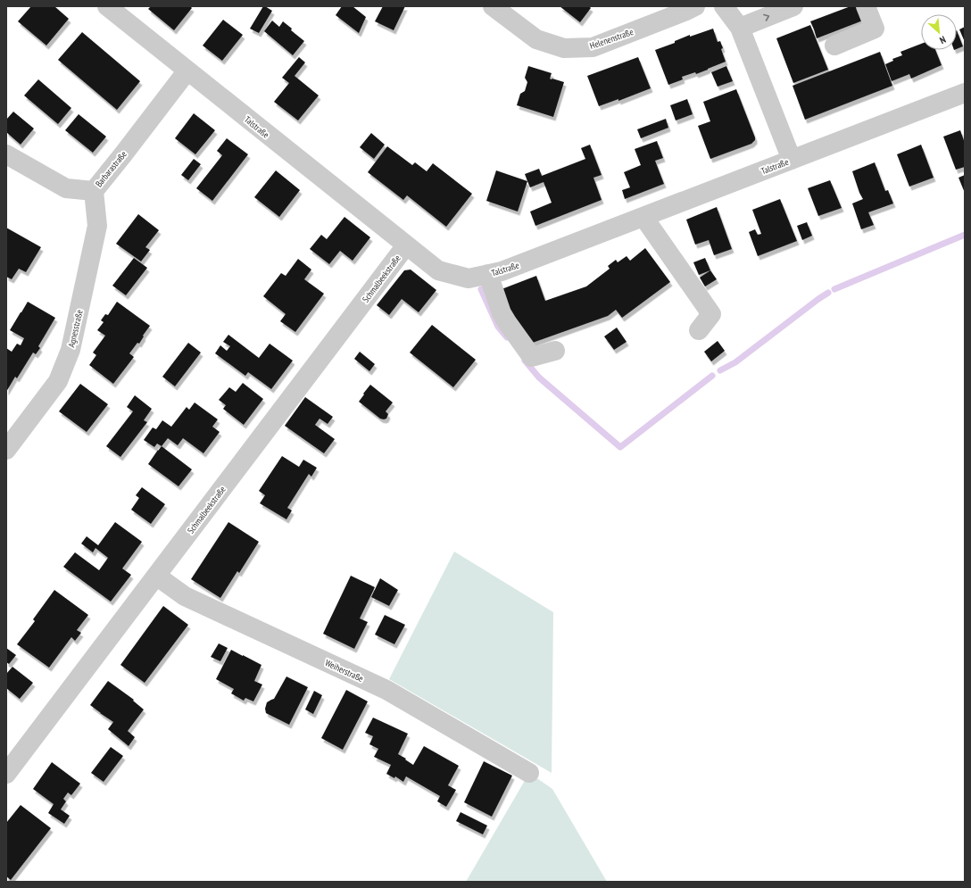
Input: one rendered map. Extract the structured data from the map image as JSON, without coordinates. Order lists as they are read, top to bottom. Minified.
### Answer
{"streets":{"street":["Helenenstraße","Talstraße","Barbarastraße","Schmalbeekstraße","Agnesstraße","Weiherstraße"]},"crossings":[["Talstraße","Barbarastraße"],["Talstraße","Schmalbeekstraße"],["Barbarastraße","Agnesstraße"],["Schmalbeekstraße","Weiherstraße"]],"north":"bottom right"}
